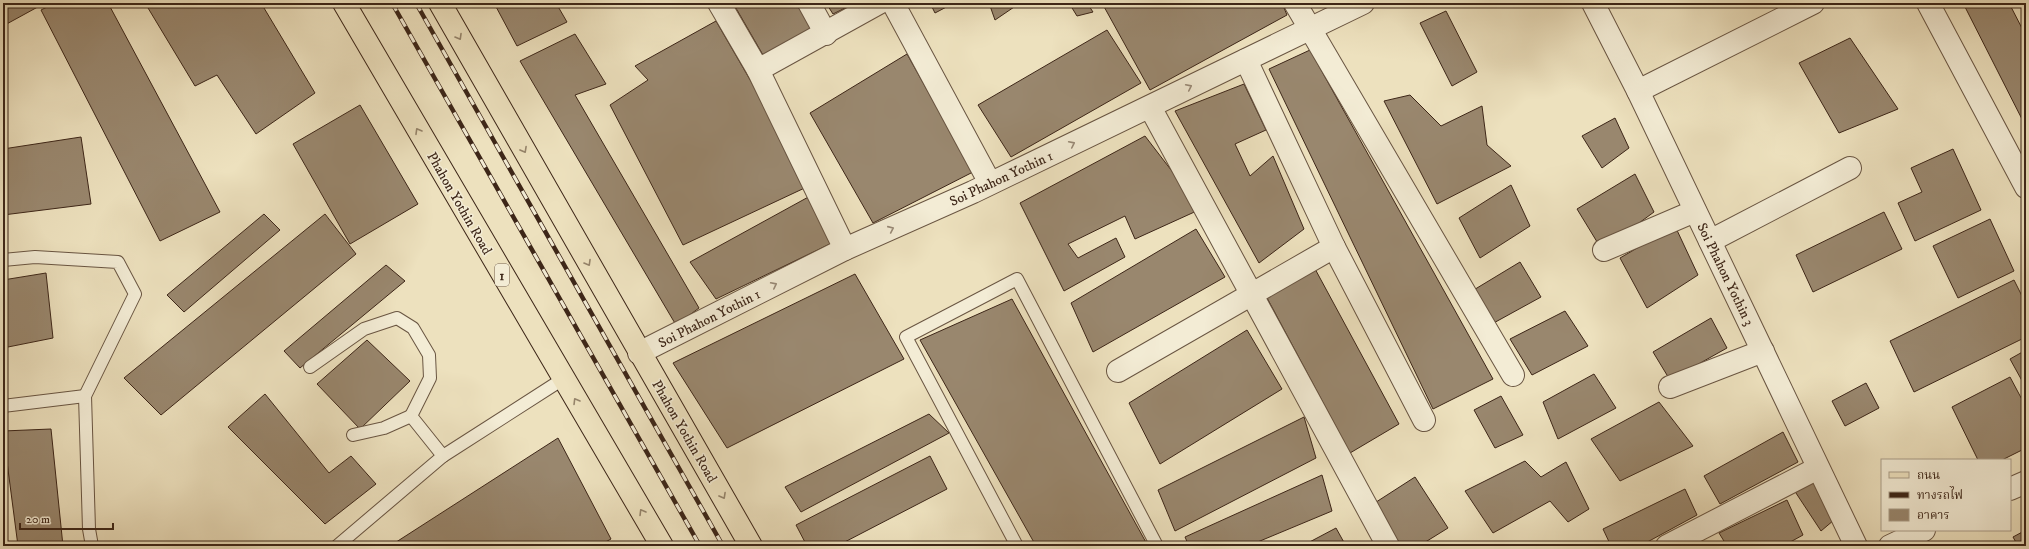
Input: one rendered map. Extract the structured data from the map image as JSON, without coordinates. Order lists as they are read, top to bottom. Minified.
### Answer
{"streets":{"main road":["Phahon Yothin Road","1"],"street":["Soi Phahon Yothin 1","Soi Phahon Yothin 3"]},"crossings":[["Soi Phahon Yothin 1","Phahon Yothin Road"]],"one_way":["Soi Phahon Yothin 1"],"legend":["ถนน","ทางรถไฟ","อาคาร"],"scale_bar":"20 m"}
